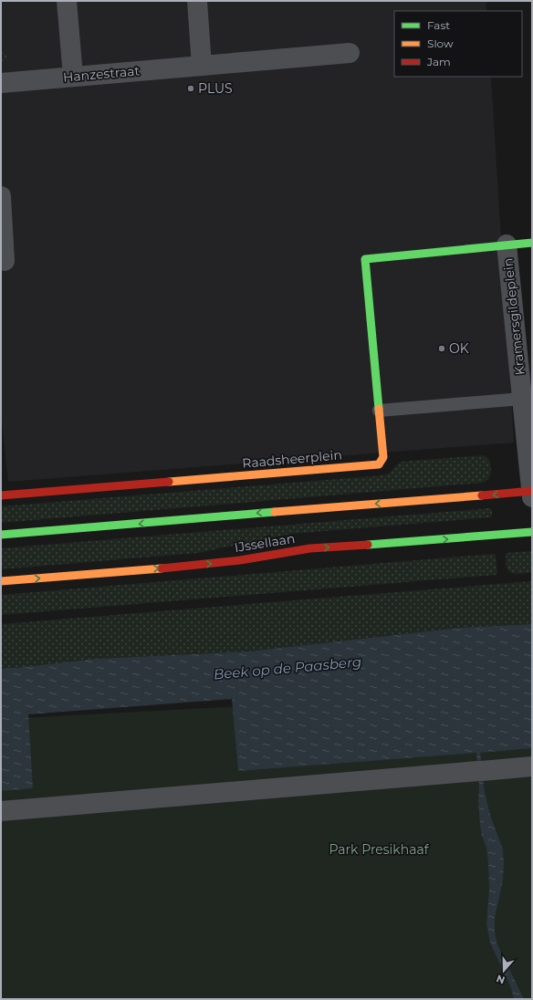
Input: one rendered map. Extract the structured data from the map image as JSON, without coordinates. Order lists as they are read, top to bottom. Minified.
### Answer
{"streets":{"main road":["Kramersgildeplein","Raadsheerplein","IJssellaan"],"street":["Hanzestraat"]},"crossings":[["Kramersgildeplein","Raadsheerplein"]],"water":["Beek op de Paasberg"],"parks":["Park Presikhaaf"],"places":["PLUS","OK"],"legend":["Fast","Slow","Jam"],"north":"bottom"}
